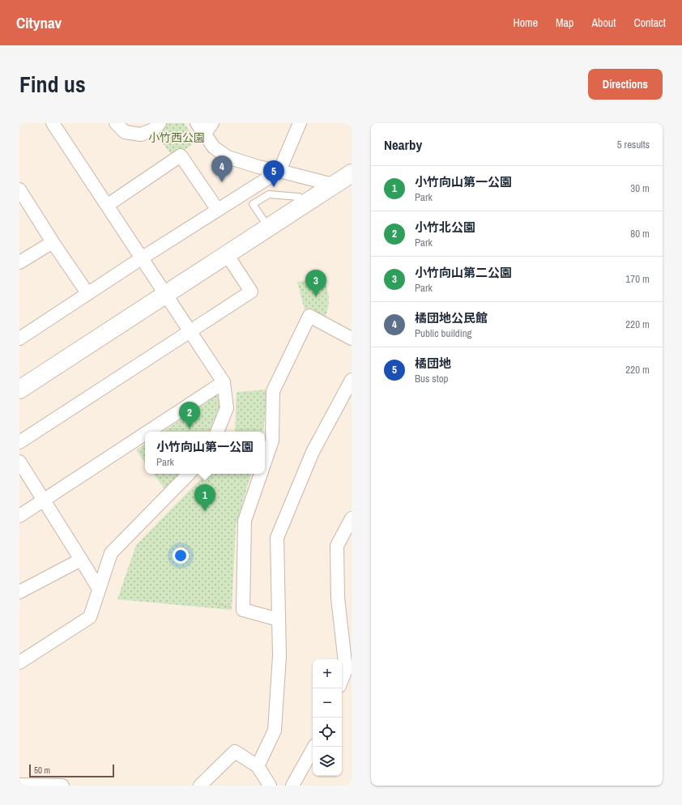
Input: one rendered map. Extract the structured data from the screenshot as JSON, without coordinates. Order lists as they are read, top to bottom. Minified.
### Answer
{"parks":["小竹西公園"],"scale_bar":"50 m","page":{"header":"Citynav","nav":["Home","Map","About","Contact"],"title":"Find us","buttons":"Directions","heading":["Nearby","5 results"],"pins":["4","5","3","2","1"],"list":[{"mark":"1","name":"小竹向山第一公園","note":"Park","value":"30 m"},{"mark":"2","name":"小竹北公園","note":"Park","value":"80 m"},{"mark":"3","name":"小竹向山第二公園","note":"Park","value":"170 m"},{"mark":"4","name":"橘団地公民館","note":"Public building","value":"220 m"},{"mark":"5","name":"橘団地","note":"Bus stop","value":"220 m"}],"popup":["小竹向山第一公園","Park"],"map_buttons":["+","−"],"scale":"50 m"}}
